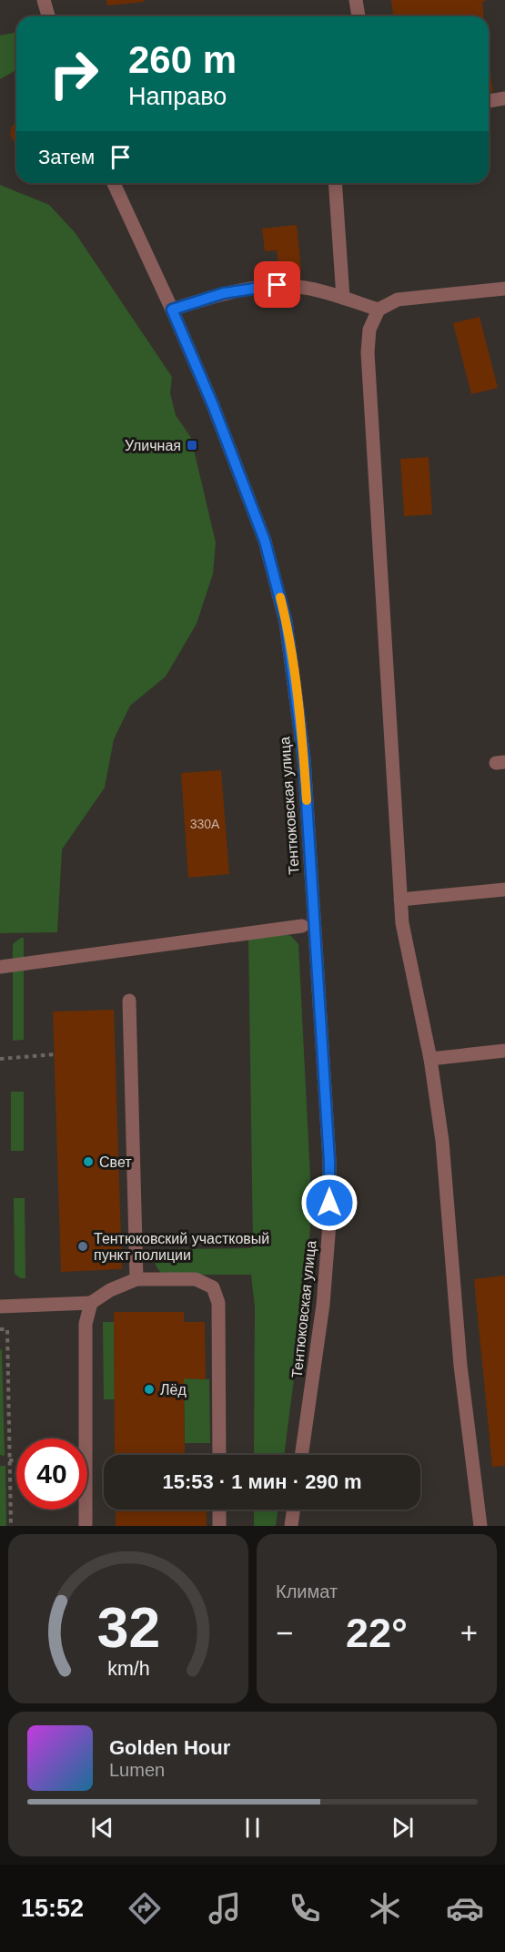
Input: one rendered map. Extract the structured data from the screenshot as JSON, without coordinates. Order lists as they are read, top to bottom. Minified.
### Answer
{"streets":{"street":["Тентюковская улица"]},"places":{"transit":["Уличная"],"other":["Свет","Тентюковский участковый пункт полиции","Лёд"]},"house_numbers":["330А"],"page":{"turn":["260 m","Направо"],"then":"Затем","limit":"40","trip":"15:53 · 1 мин · 290 m","tile":"Климат","heat":["−","22°","+"],"song":["Golden Hour","Lumen"],"tabs":"15:52","gauge":["32","km/h"]}}
